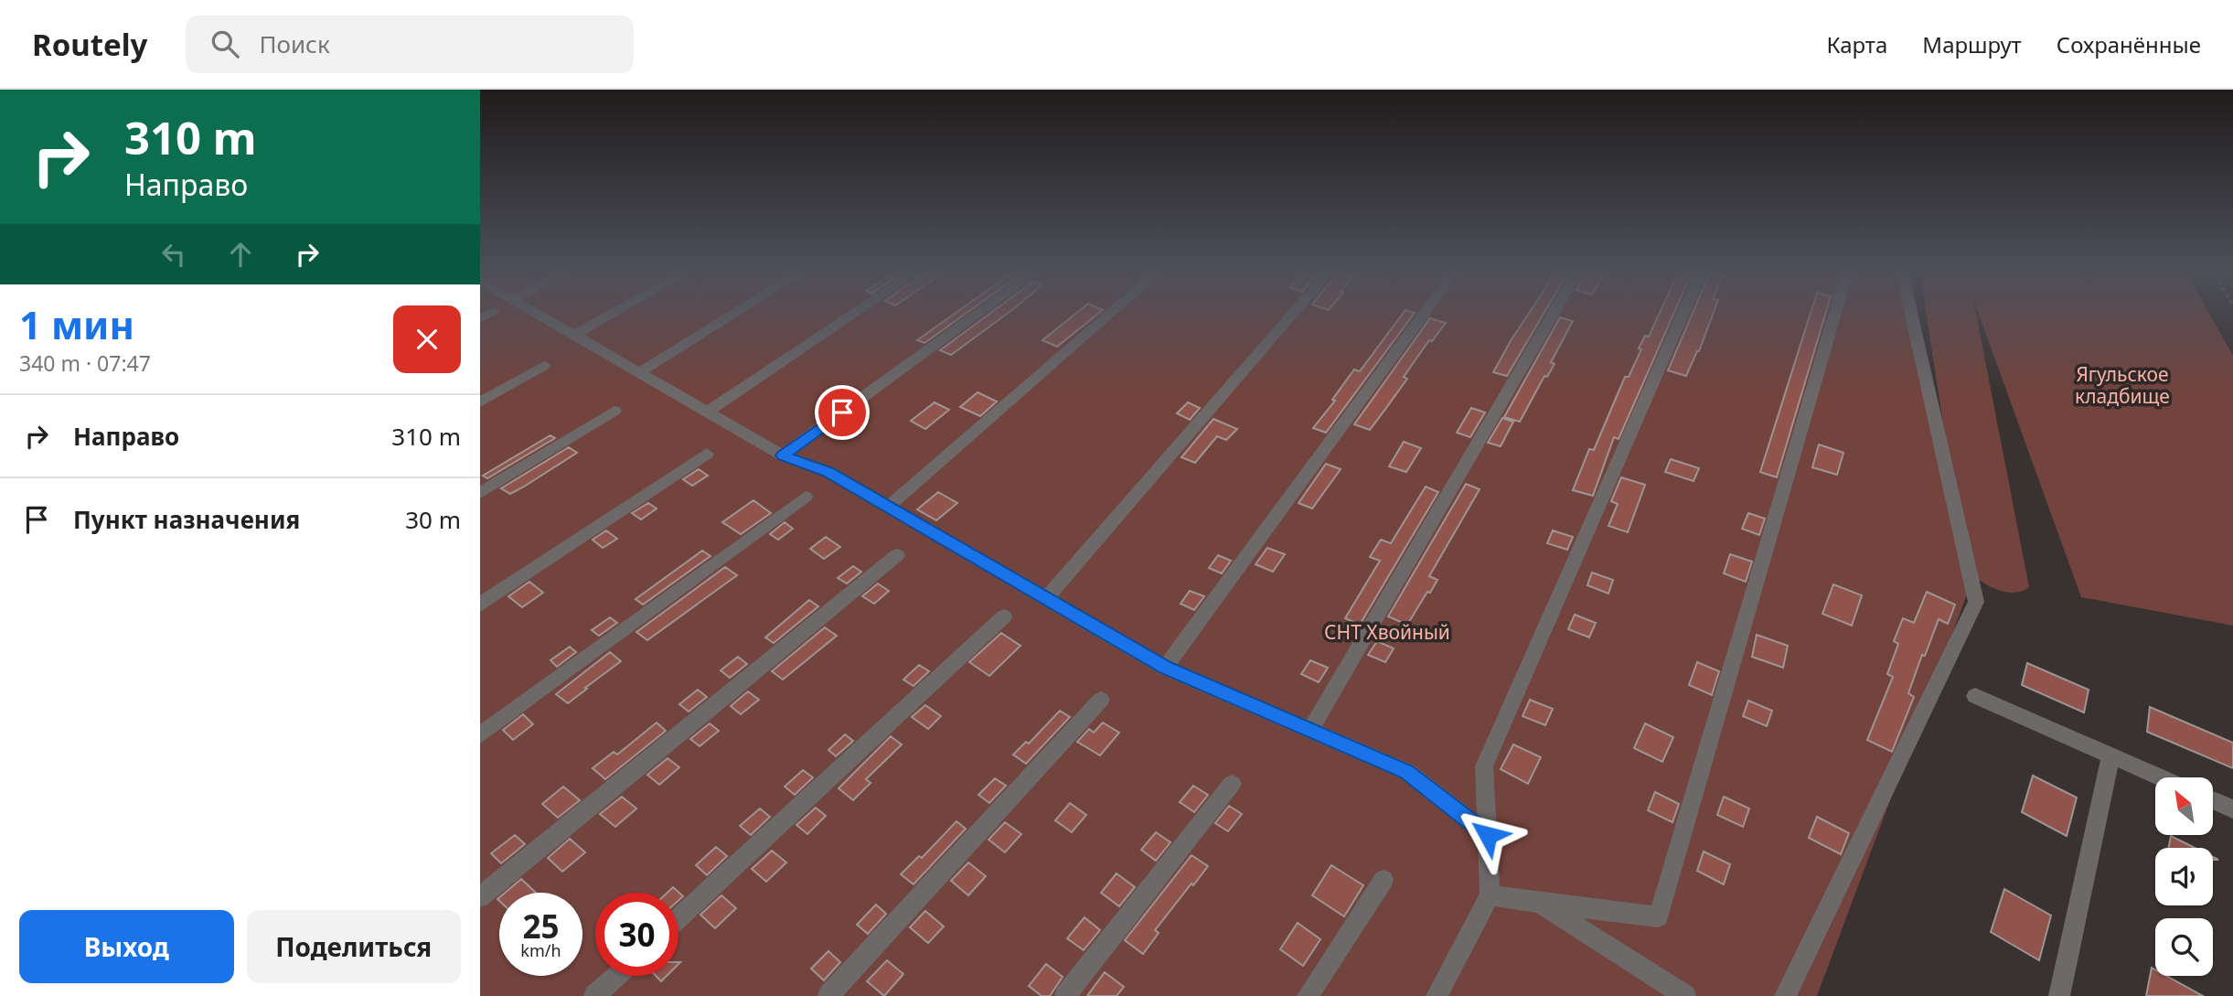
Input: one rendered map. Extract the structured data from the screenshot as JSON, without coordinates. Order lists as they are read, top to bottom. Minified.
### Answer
{"parks":["Ягульское кладбище","СНТ Хвойный"],"north":"top left","page":{"header":"Routely","search":"Поиск","nav":["Карта","Маршрут","Сохранённые"],"turn":["310 m","Направо"],"heading":["1 мин","340 m · 07:47"],"list":[{"name":"Направо","value":"310 m"},{"name":"Пункт назначения","value":"30 m"}],"speed":"25 km/h","limit":"30","buttons":["Выход","Поделиться"]}}
